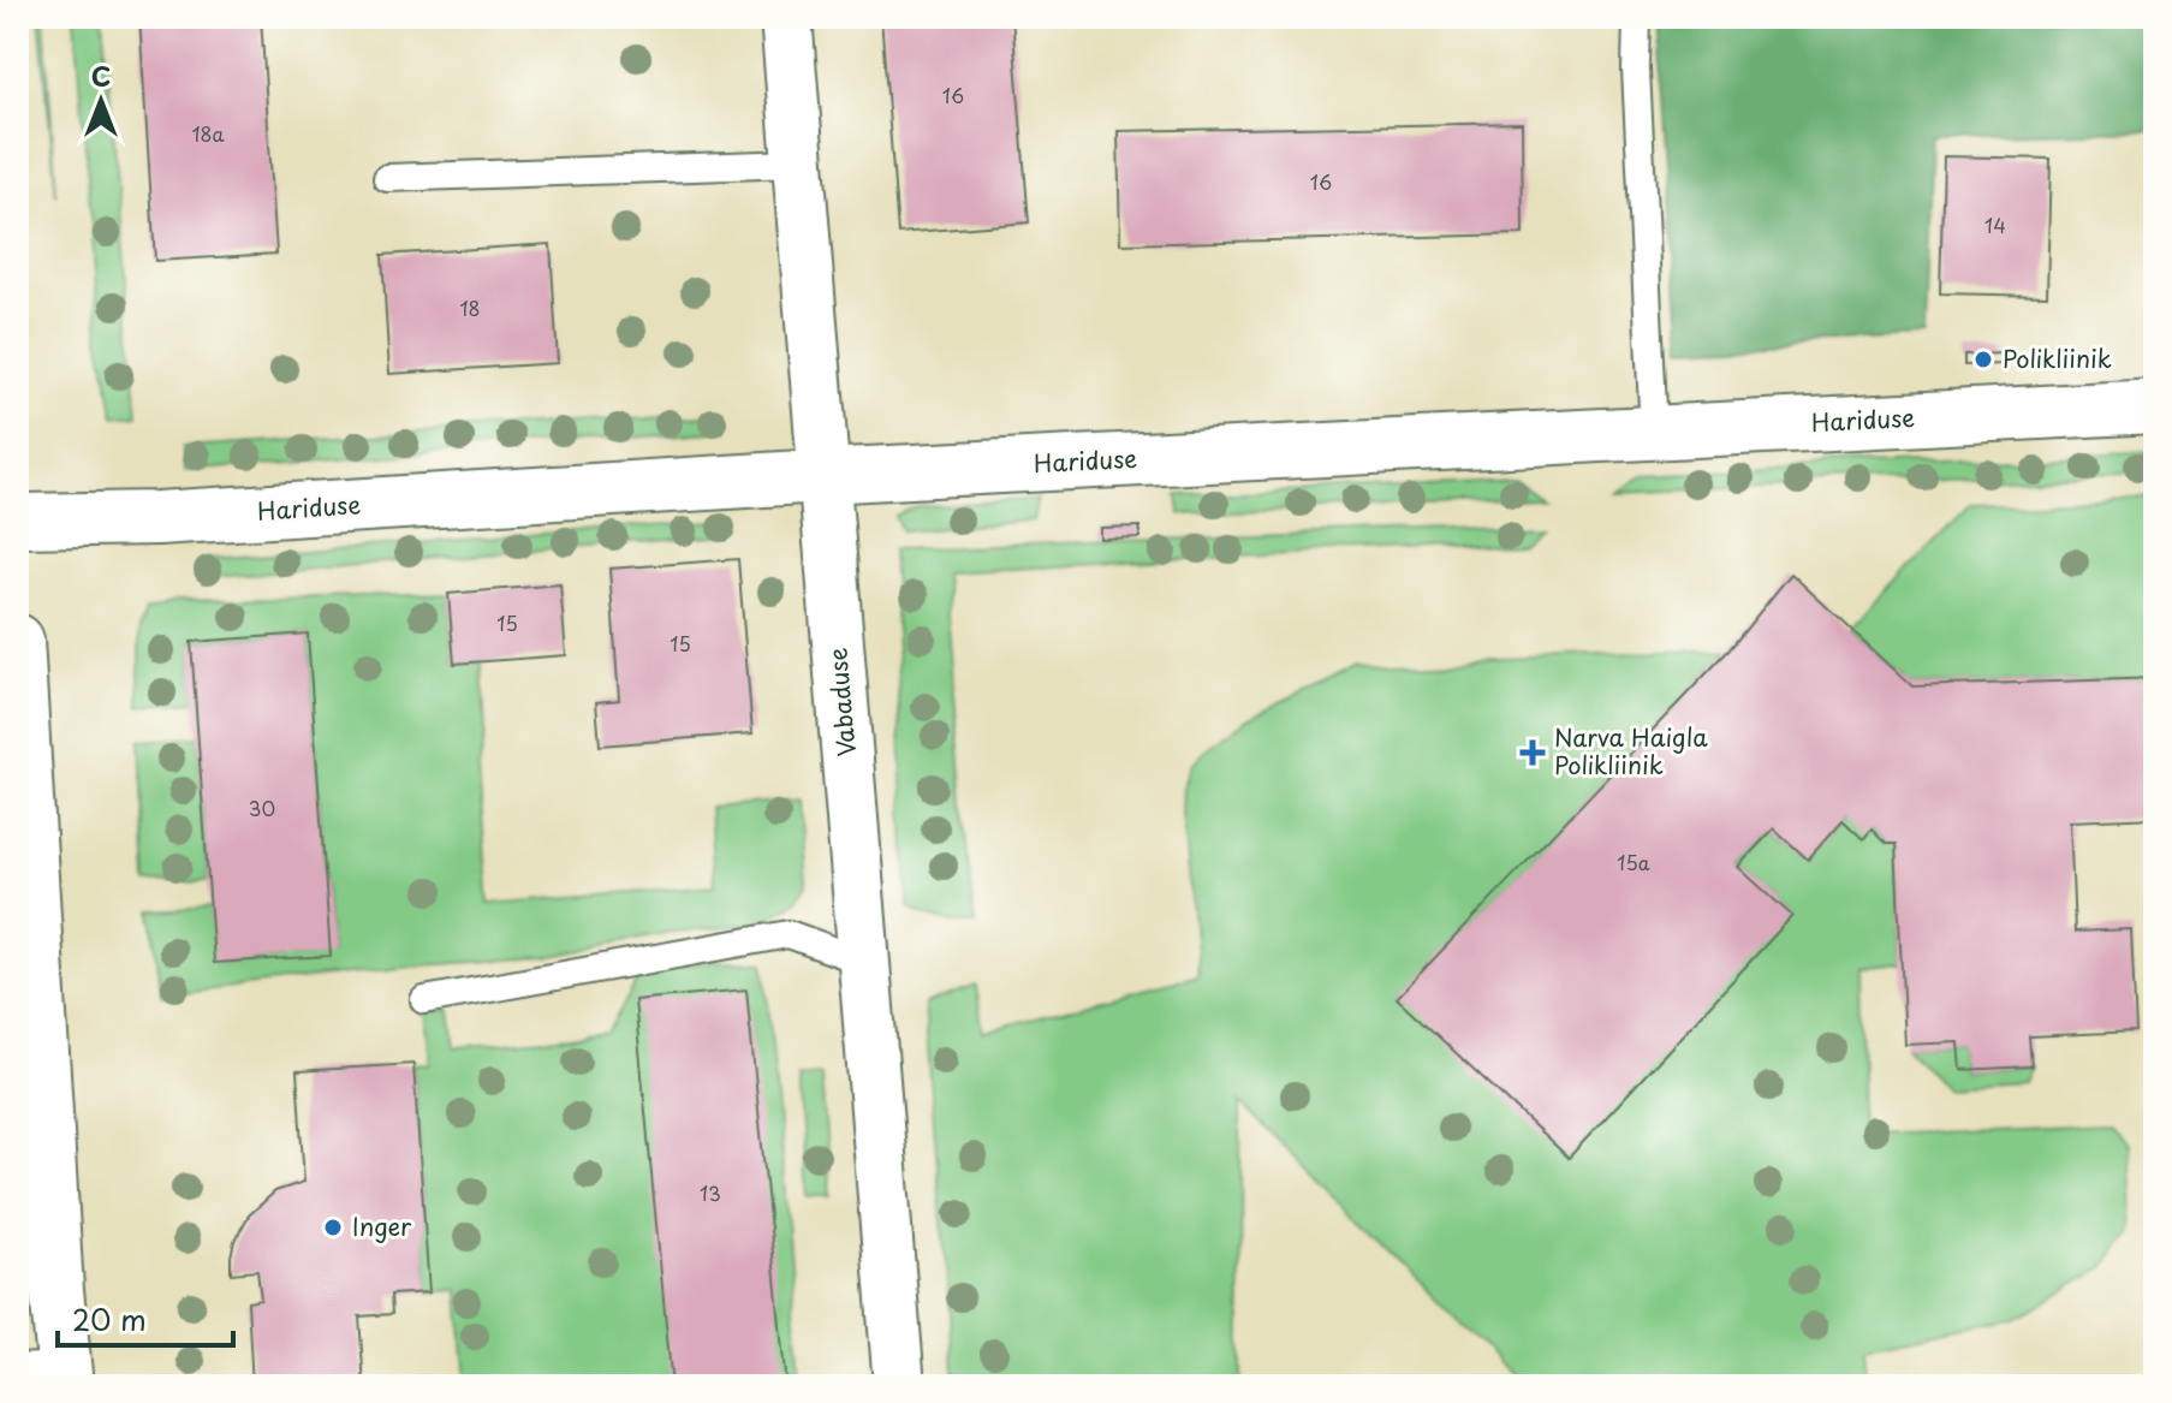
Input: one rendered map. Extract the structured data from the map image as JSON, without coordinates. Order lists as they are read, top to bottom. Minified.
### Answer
{"streets":{"street":["Hariduse","Vabaduse"]},"crossings":[["Hariduse","Vabaduse"]],"places":{"other":["Polikliinik","Inger"],"health":["Narva Haigla Polikliinik"]},"house_numbers":["16","18a","16","14","18","15","15","30","15a","13"],"scale_bar":"20 m","north":"top"}
